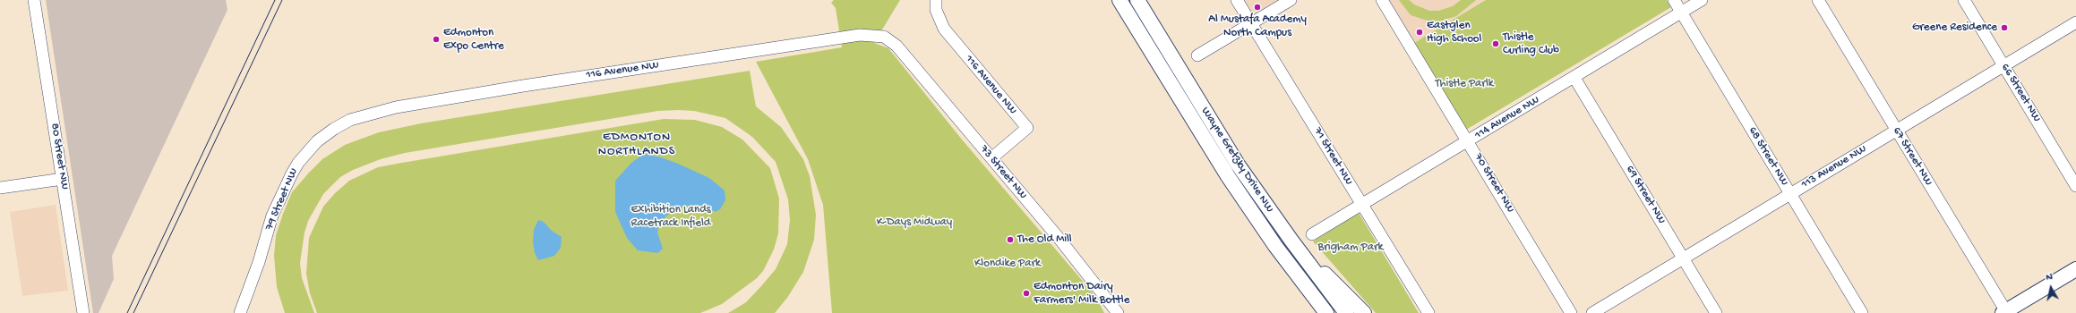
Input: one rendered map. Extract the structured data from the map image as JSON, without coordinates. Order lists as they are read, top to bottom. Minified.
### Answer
{"streets":{"main road":["Wayne Gretzky Drive NW"],"street":["116 Avenue NW","66 Street NW","114 Avenue NW","80 Street NW","71 Street NW","68 Street NW","67 Street NW","113 Avenue NW","73 Street NW","70 Street NW","69 Street NW","79 Street NW"]},"crossings":[["116 Avenue NW","73 Street NW"],["116 Avenue NW","79 Street NW"],["66 Street NW","113 Avenue NW"],["114 Avenue NW","71 Street NW"],["114 Avenue NW","68 Street NW"],["114 Avenue NW","70 Street NW"],["114 Avenue NW","69 Street NW"],["68 Street NW","113 Avenue NW"],["67 Street NW","113 Avenue NW"],["113 Avenue NW","69 Street NW"]],"districts":["EDMONTON NORTHLANDS"],"parks":["Thistle Parlk","Exhibition Lands Racetrack Infield","K-Days Midway","Brigham Park","Klondike Park"],"places":["Al Mustafa Academy North Campus","Greene Residence","Eastglen High School","Edmonton Expo Centre","Thistle Curling Club","The Old Mill","Edmonton Dairy Farmers' Milk Bottle"],"north":"top"}
